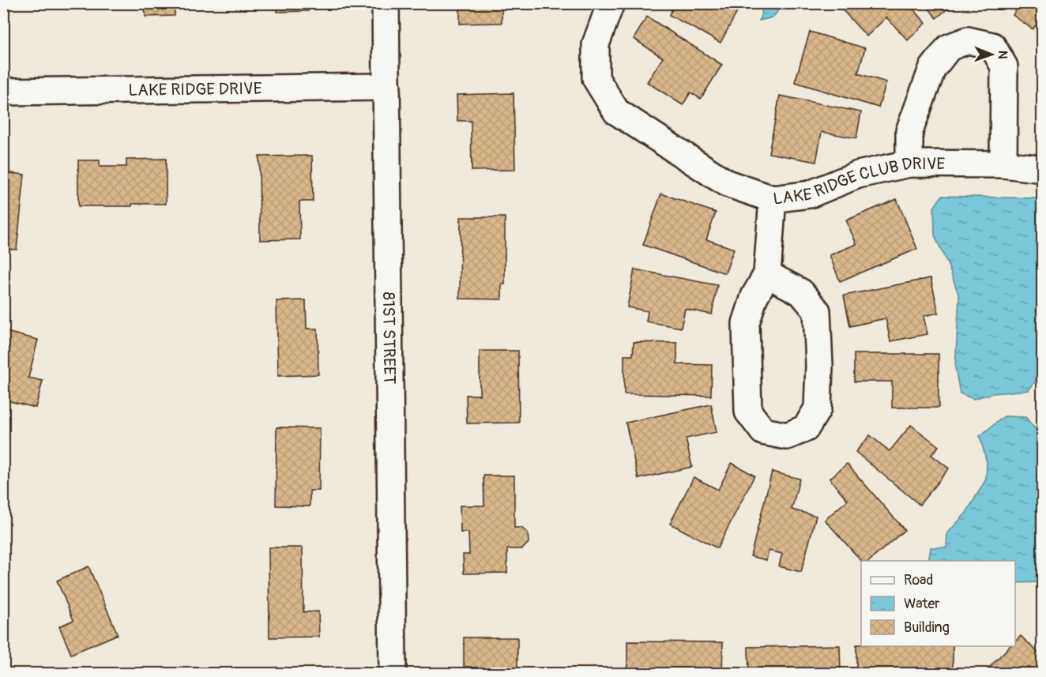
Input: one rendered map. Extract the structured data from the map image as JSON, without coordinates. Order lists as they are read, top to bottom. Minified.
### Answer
{"streets":{"street":["LAKE RIDGE DRIVE","LAKE RIDGE CLUB DRIVE","81ST STREET"]},"crossings":[["LAKE RIDGE DRIVE","81ST STREET"]],"legend":["Road","Water","Building"],"north":"right"}
